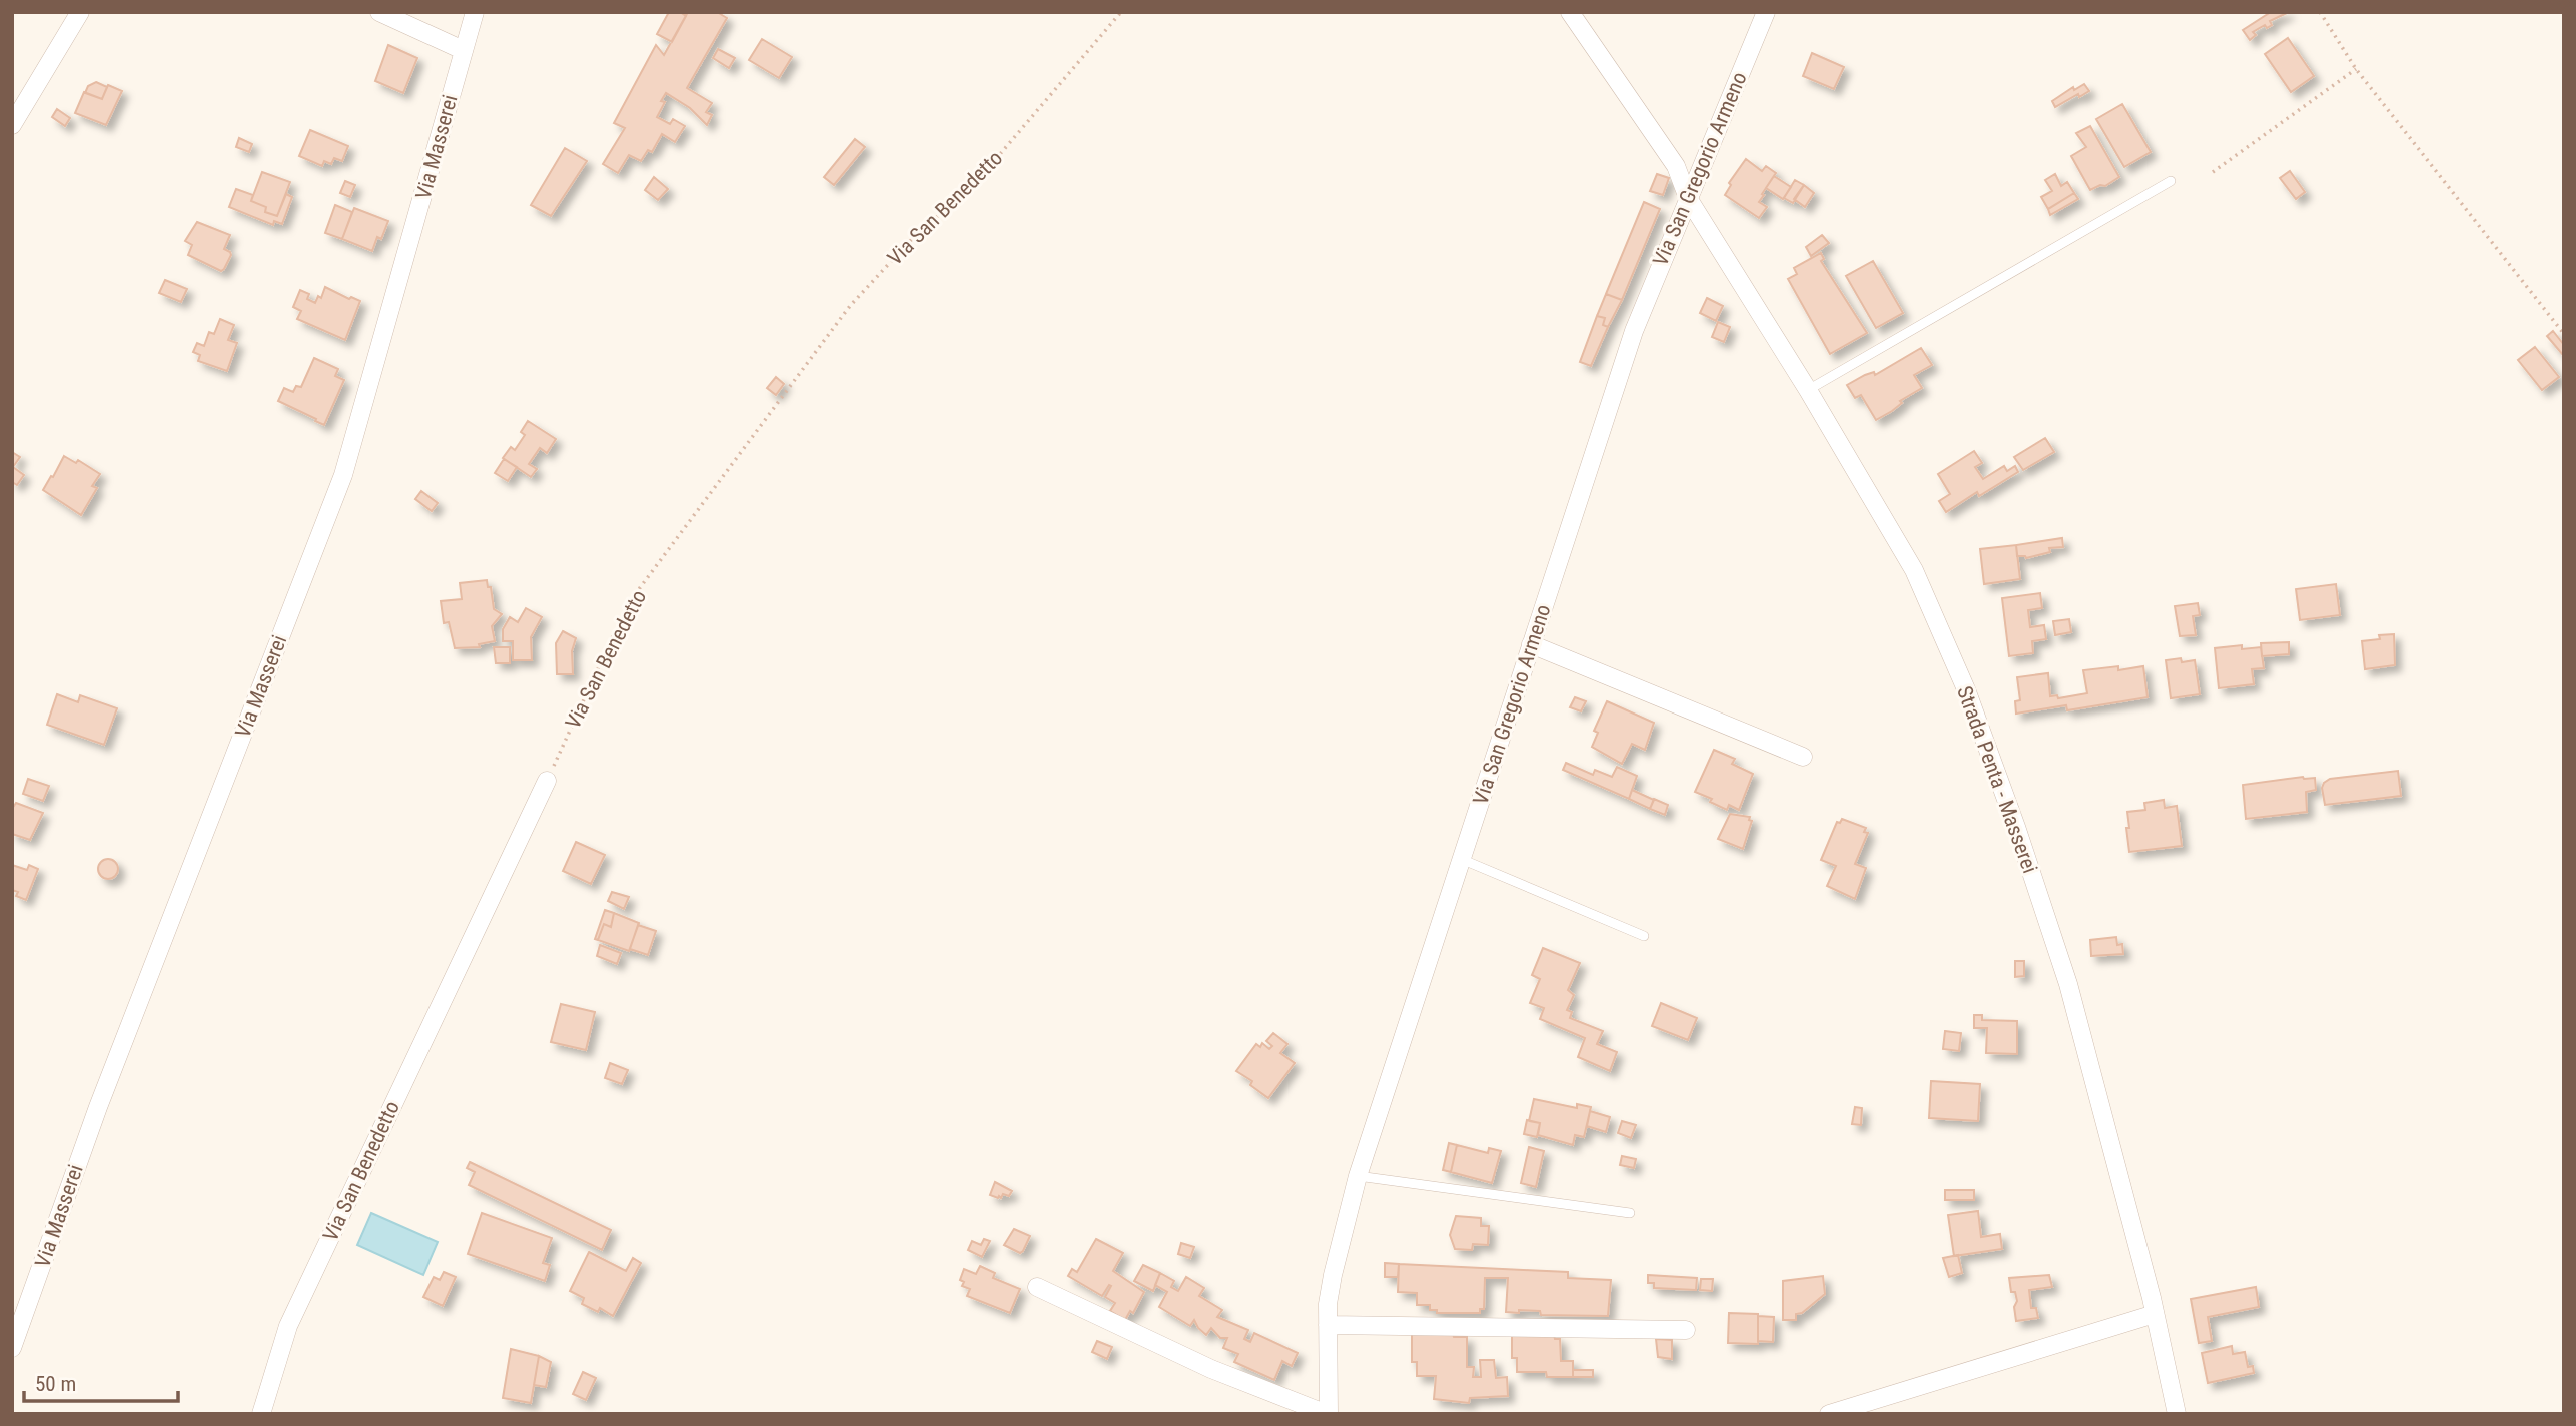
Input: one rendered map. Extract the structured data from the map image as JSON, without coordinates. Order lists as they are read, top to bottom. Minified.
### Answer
{"streets":{"street":["Via Masserei","Via San Gregorio Armeno","Via San Benedetto","Strada Penta - Masserei"]},"crossings":[["Via San Gregorio Armeno","Strada Penta - Masserei"]],"scale_bar":"50 m"}
